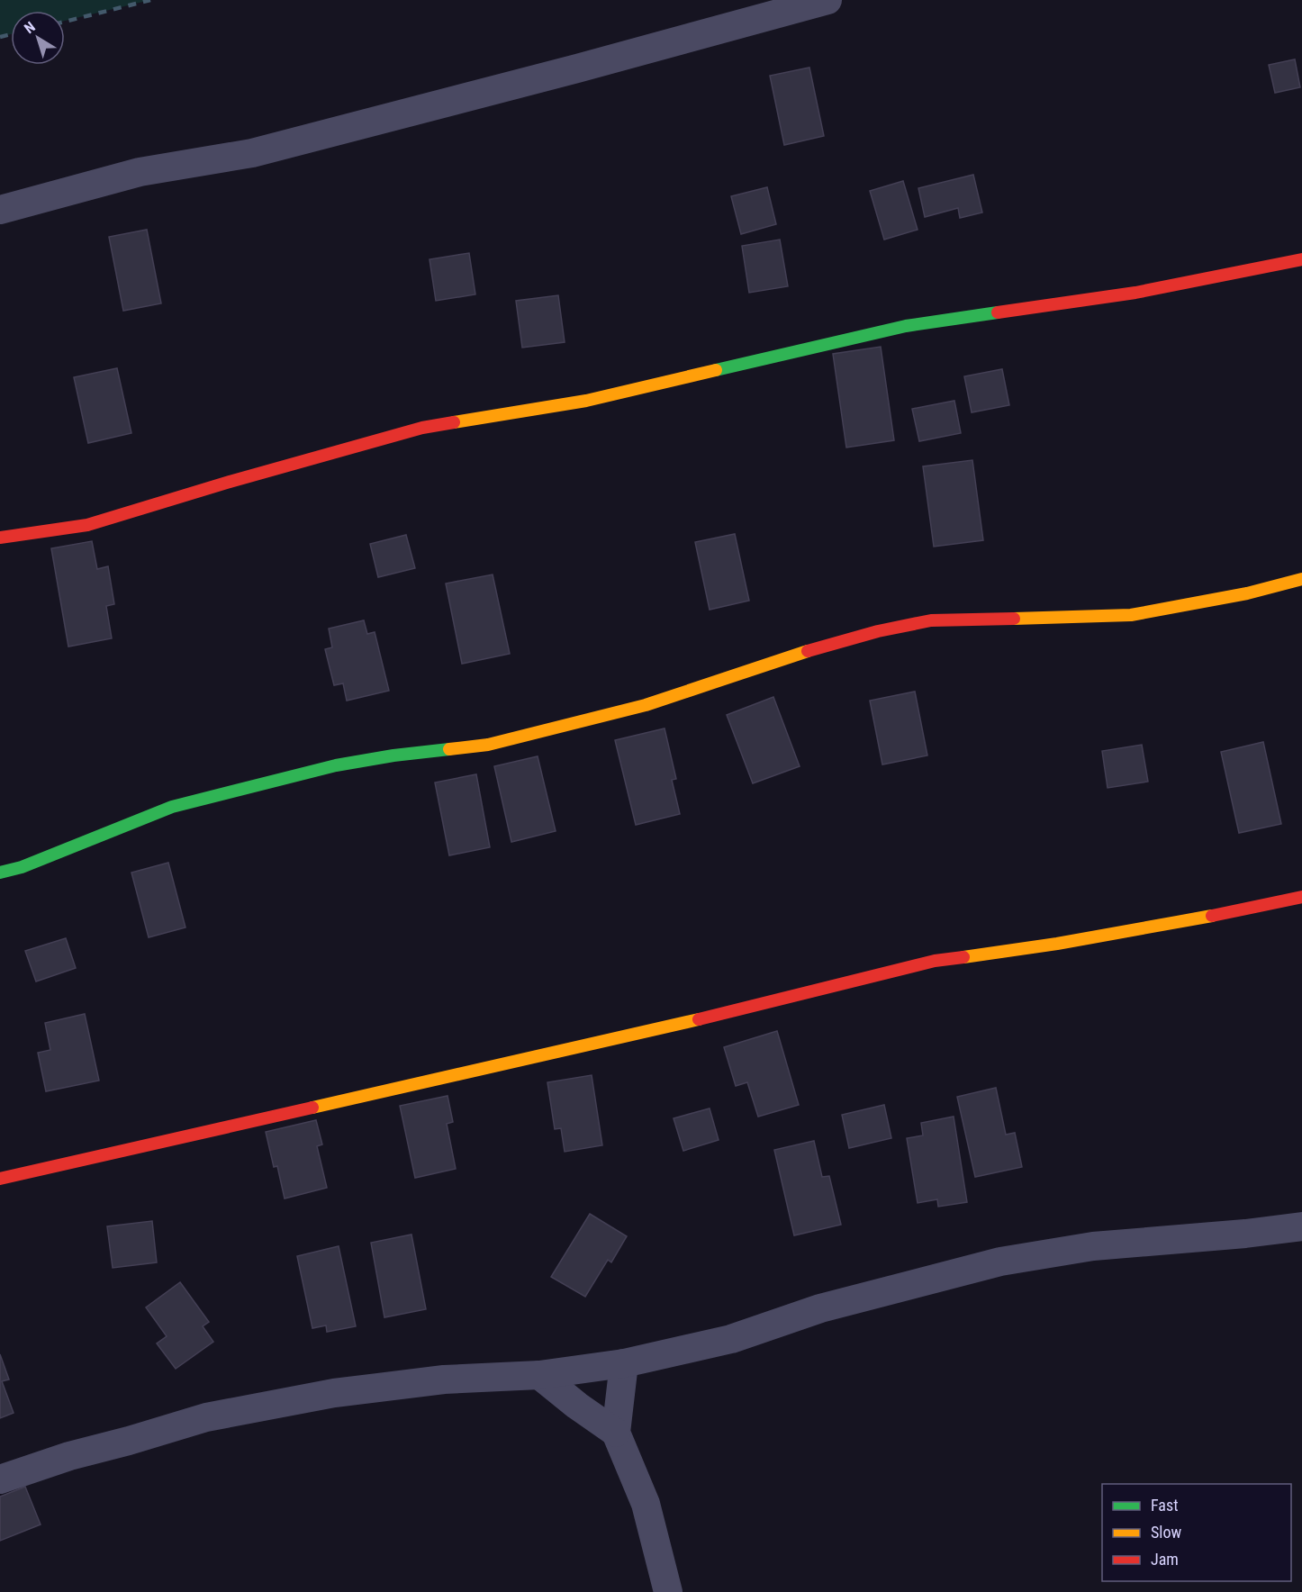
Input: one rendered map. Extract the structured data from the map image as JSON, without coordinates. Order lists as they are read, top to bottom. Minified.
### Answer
{"legend":["Fast","Slow","Jam"],"north":"top left"}
